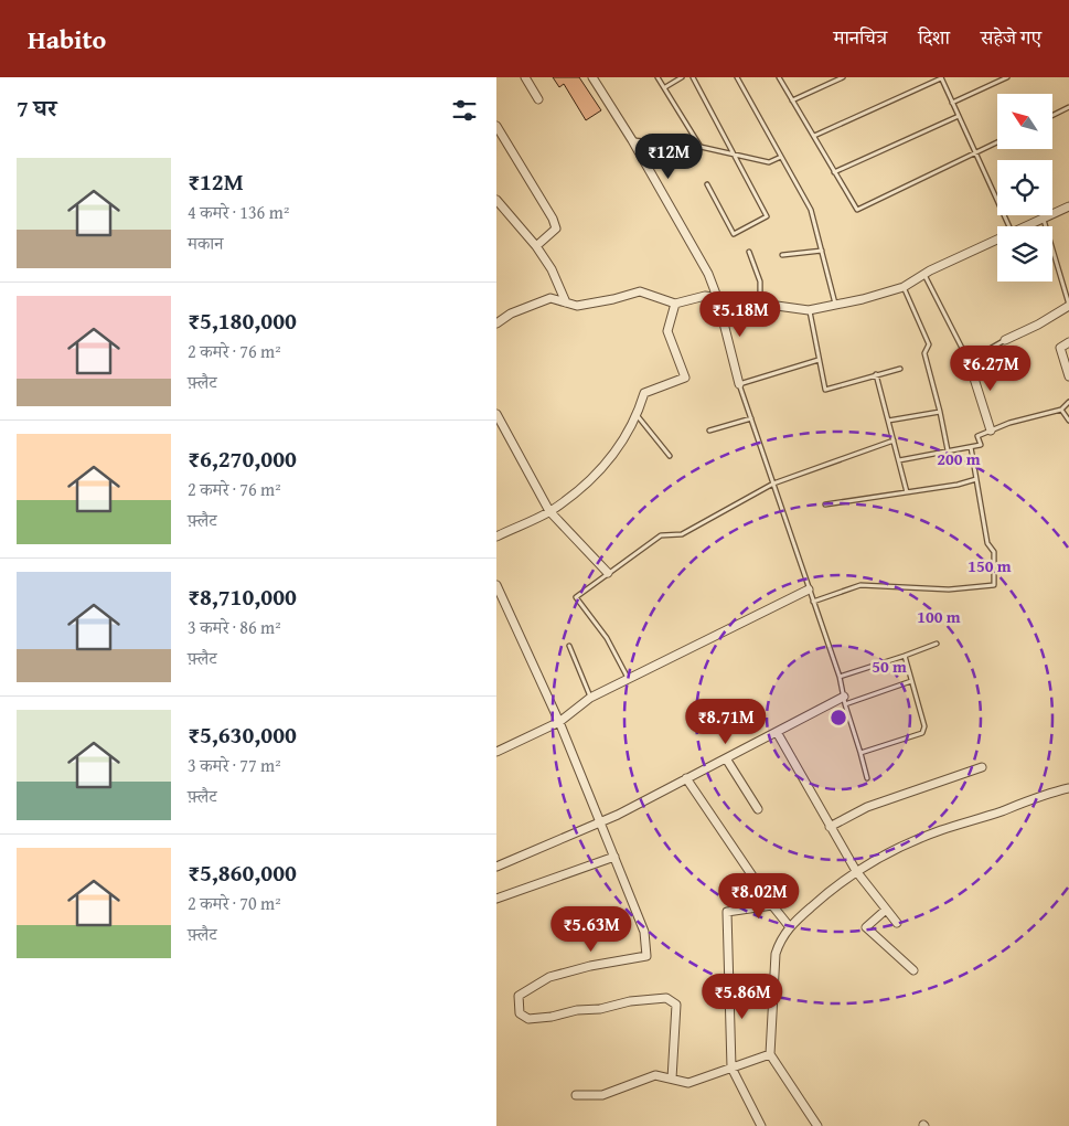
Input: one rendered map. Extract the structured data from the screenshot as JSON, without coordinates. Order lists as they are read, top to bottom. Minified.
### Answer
{"north":"top left","page":{"header":"Habito","nav":["मानचित्र","दिशा","सहेजे गए"],"heading":"7 घर","price":["₹12M","₹5.18M","₹6.27M","₹8.71M","₹8.02M","₹5.63M","₹5.86M"],"list":[{"name":"₹12M","note":"4 कमरे · 136 m² · मकान"},{"name":"₹5,180,000","note":"2 कमरे · 76 m² · फ़्लैट"},{"name":"₹6,270,000","note":"2 कमरे · 76 m² · फ़्लैट"},{"name":"₹8,710,000","note":"3 कमरे · 86 m² · फ़्लैट"},{"name":"₹5,630,000","note":"3 कमरे · 77 m² · फ़्लैट"},{"name":"₹5,860,000","note":"2 कमरे · 70 m² · फ़्लैट"}]},"rings":["200 m","150 m","100 m","50 m"]}
